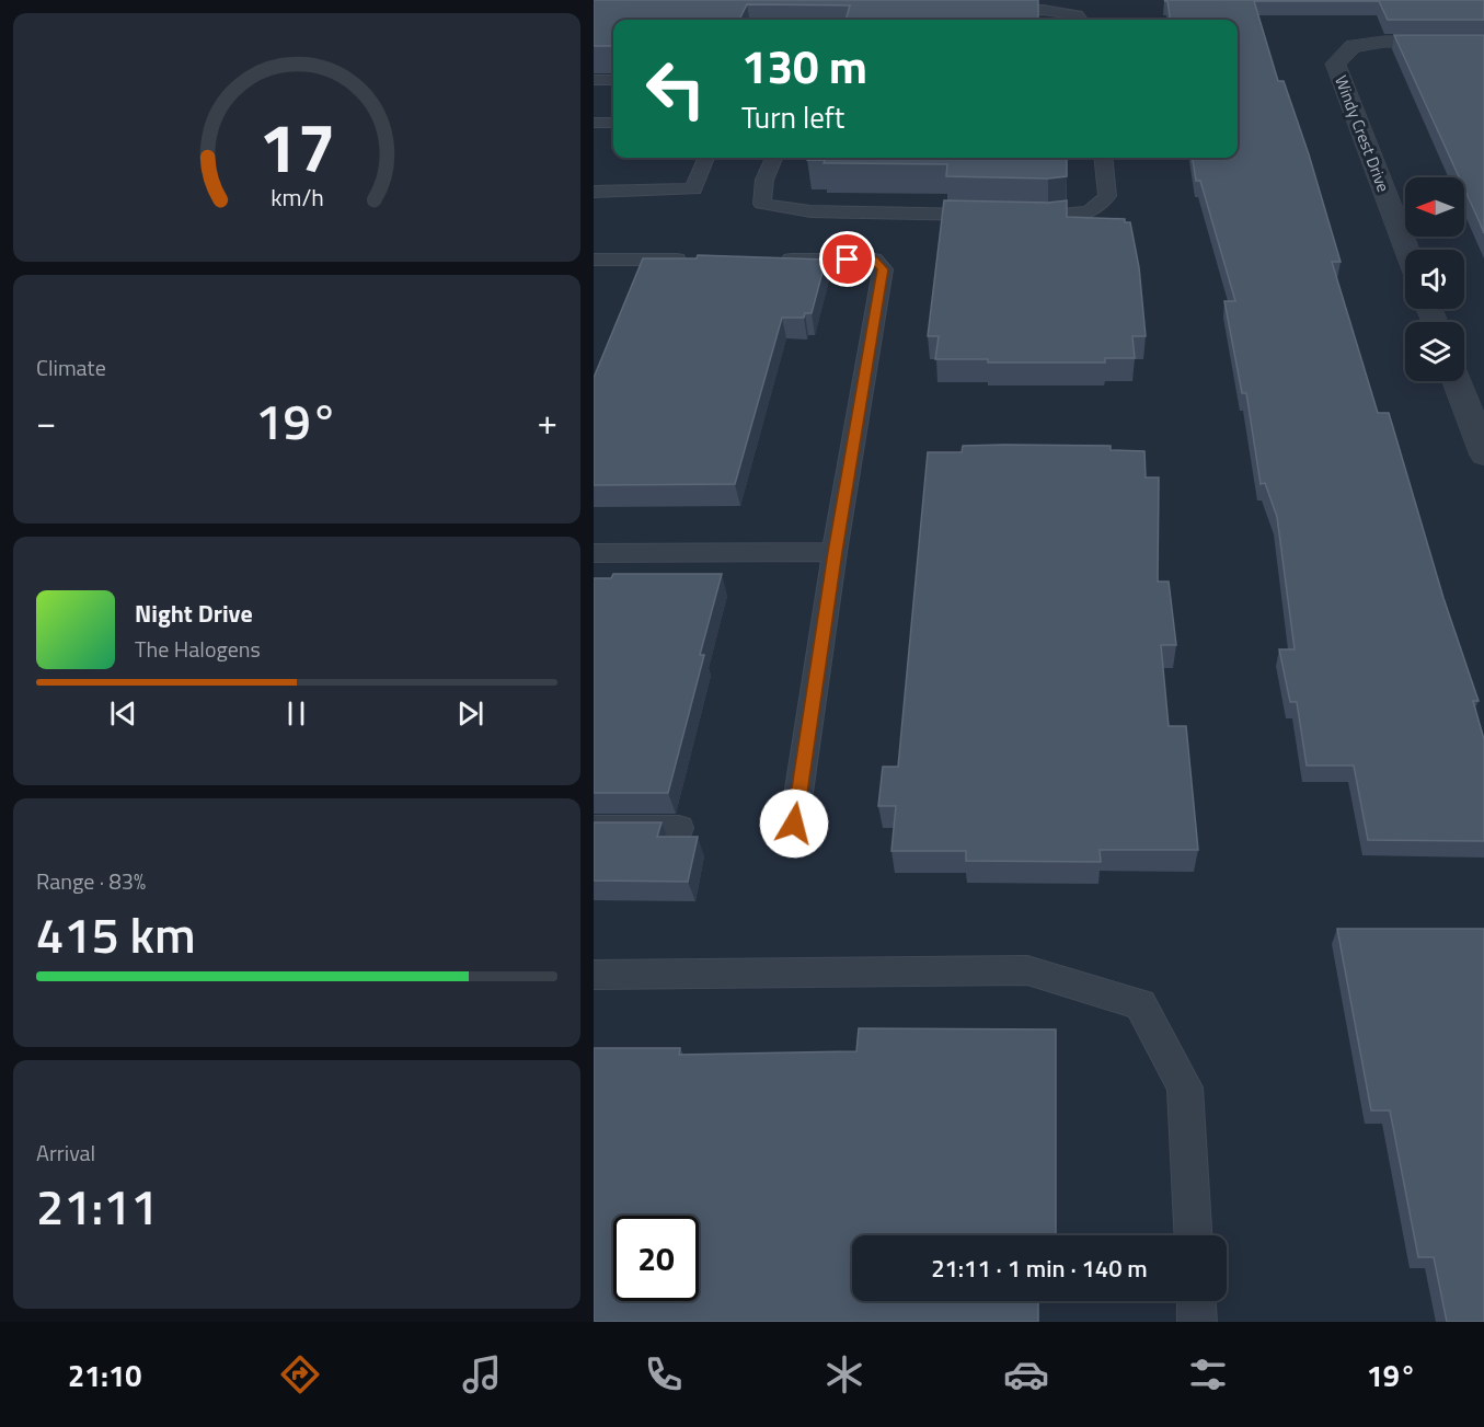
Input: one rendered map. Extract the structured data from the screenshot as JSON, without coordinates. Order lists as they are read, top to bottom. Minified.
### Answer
{"streets":{"street":["Windy Crest Drive"]},"north":"left","page":{"turn":["130 m","Turn left"],"tile":["Climate",["Range · 83%","415 km"],["Arrival","21:11"]],"heat":["−","19°","+"],"song":["Night Drive","The Halogens"],"limit":"20","trip":"21:11 · 1 min · 140 m","tabs":["21:10","19°"],"gauge":["17","km/h"]}}
